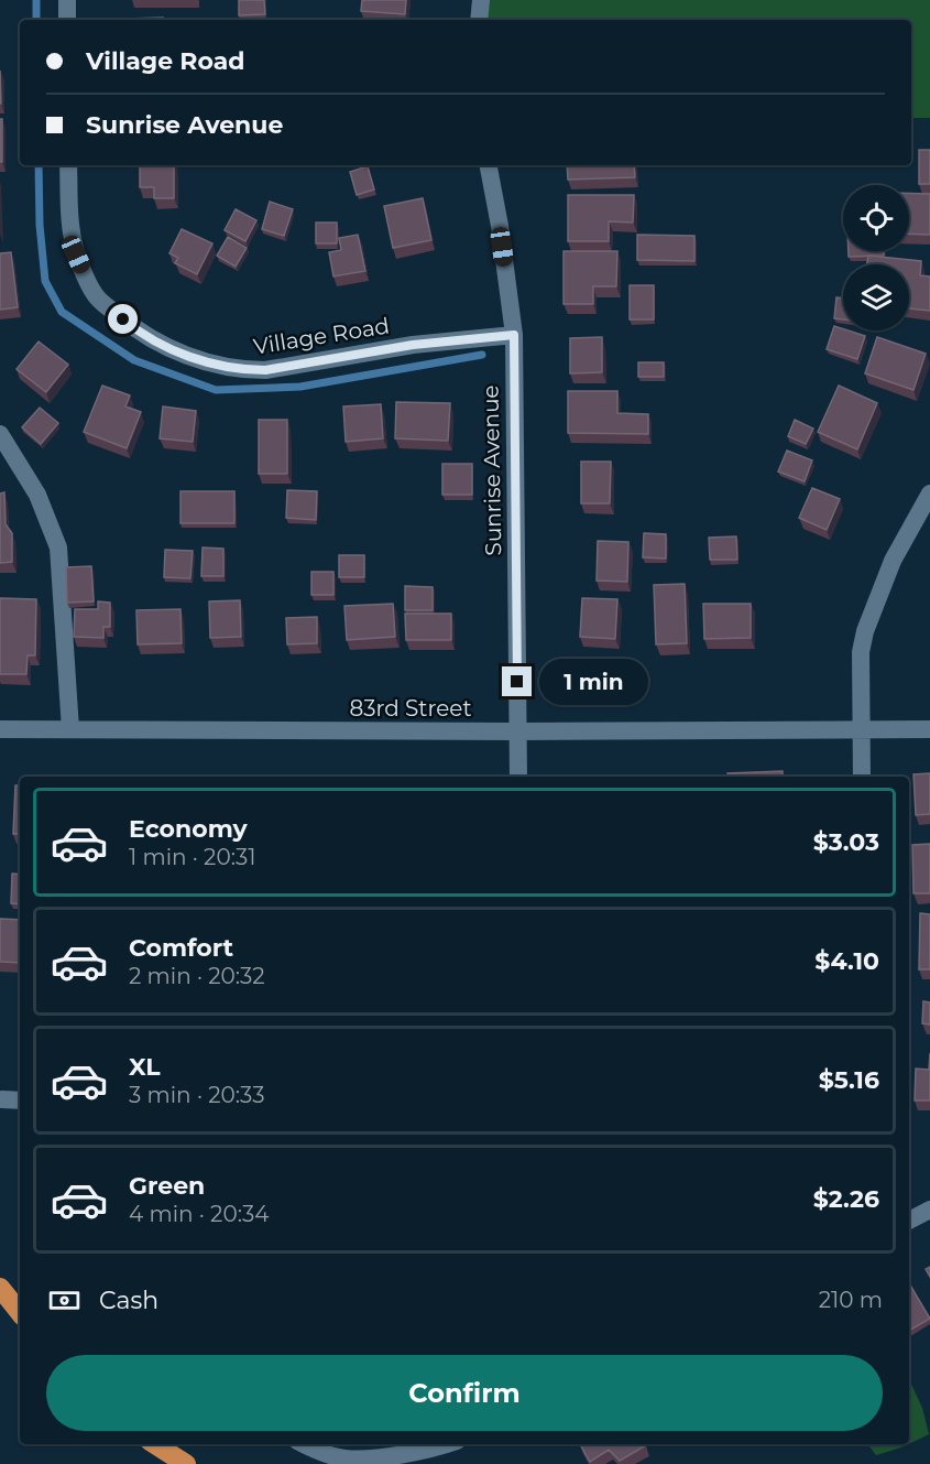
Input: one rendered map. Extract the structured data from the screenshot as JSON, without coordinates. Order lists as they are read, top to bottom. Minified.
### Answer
{"streets":{"street":["Village Road","Sunrise Avenue","83rd Street"]},"crossings":[["Village Road","Sunrise Avenue"],["Sunrise Avenue","83rd Street"]],"page":{"banner":["Village Road","Sunrise Avenue"],"bubble":"1 min","list":[{"name":"Economy","note":"1 min · 20:31","value":"$3.03"},{"name":"Comfort","note":"2 min · 20:32","value":"$4.10"},{"name":"XL","note":"3 min · 20:33","value":"$5.16"},{"name":"Green","note":"4 min · 20:34","value":"$2.26"}],"pay":["Cash","210 m"],"buttons":"Confirm"}}
